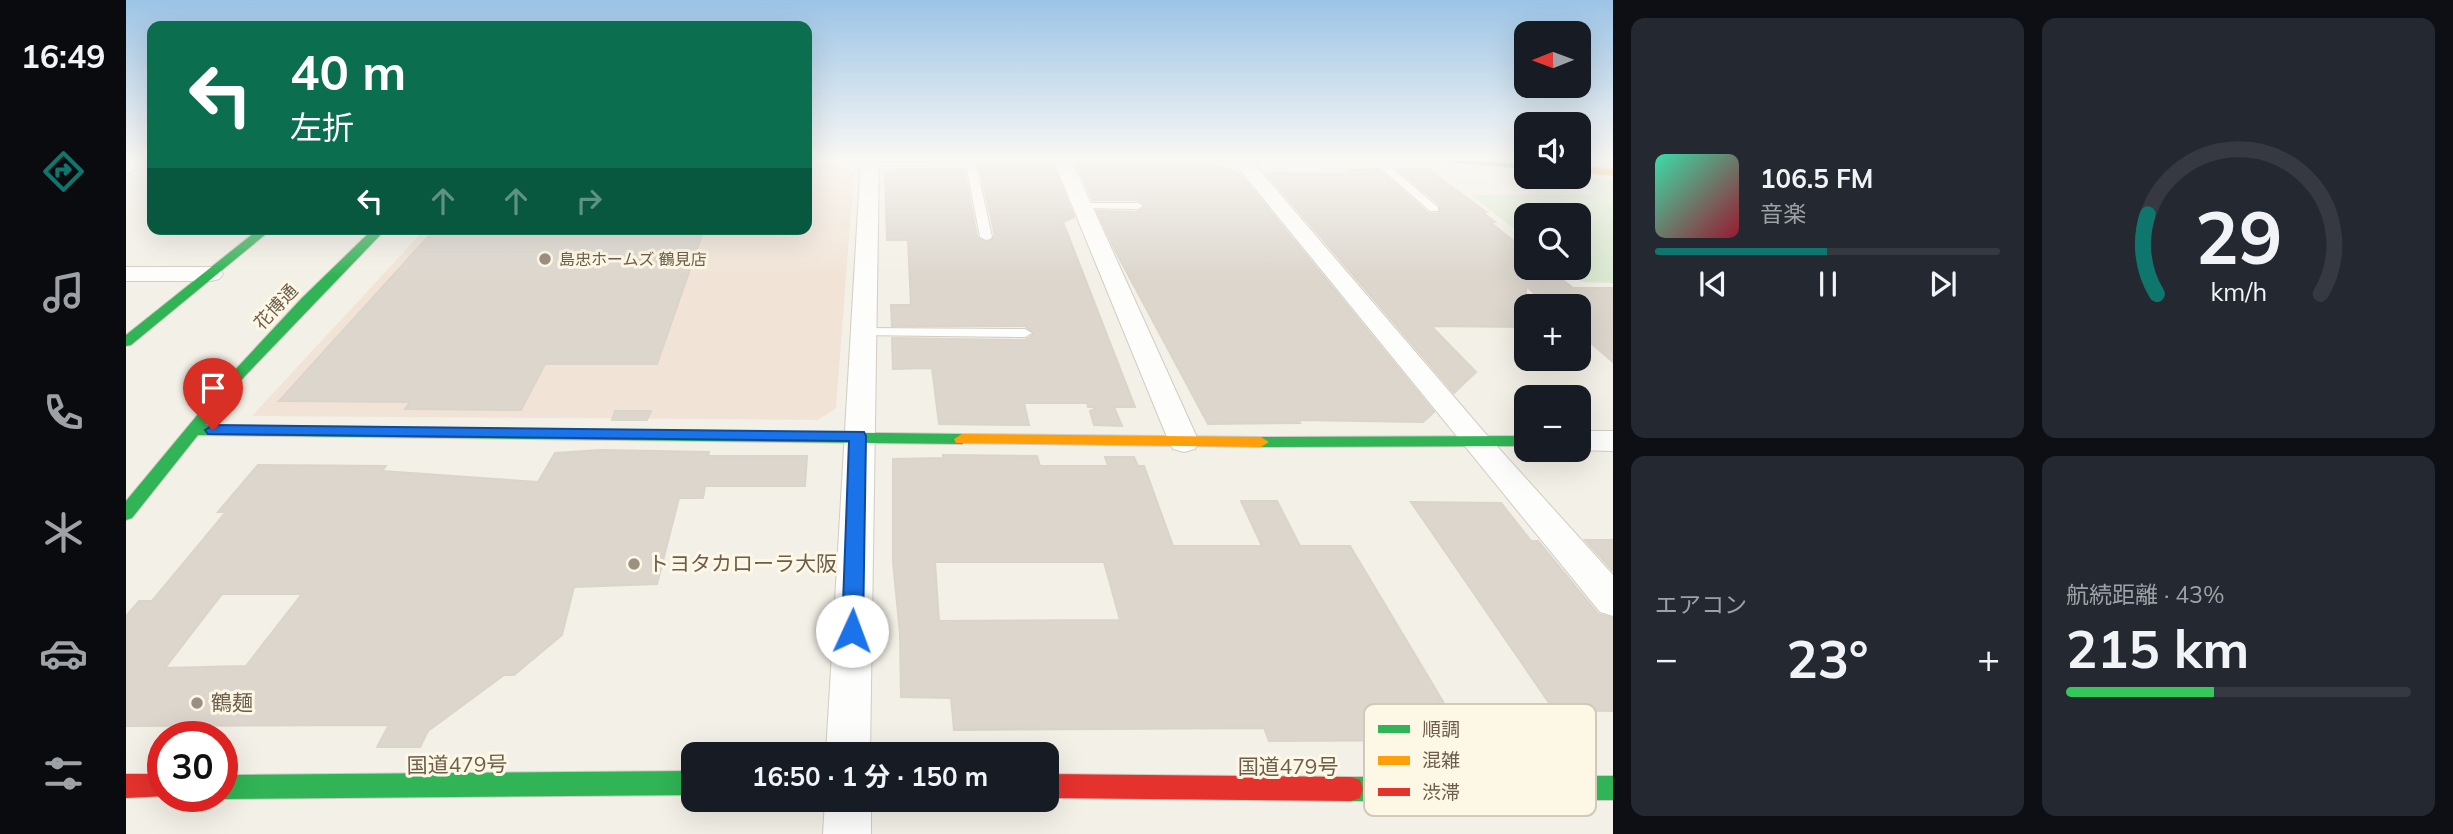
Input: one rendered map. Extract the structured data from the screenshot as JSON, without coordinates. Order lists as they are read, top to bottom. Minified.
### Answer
{"streets":{"main road":["花博通","国道479号"]},"places":["島忠ホームズ 鶴見店","トヨタカローラ大阪","鶴麺"],"legend":["順調","混雑","渋滞"],"north":"left","page":{"tabs":"16:49","map_buttons":["+","−"],"turn":["40 m","左折"],"song":["106.5 FM","音楽"],"tile":["エアコン",["航続距離 · 43%","215 km"]],"heat":["−","23°","+"],"limit":"30","trip":"16:50 · 1 分 · 150 m","gauge":["29","km/h"]}}
